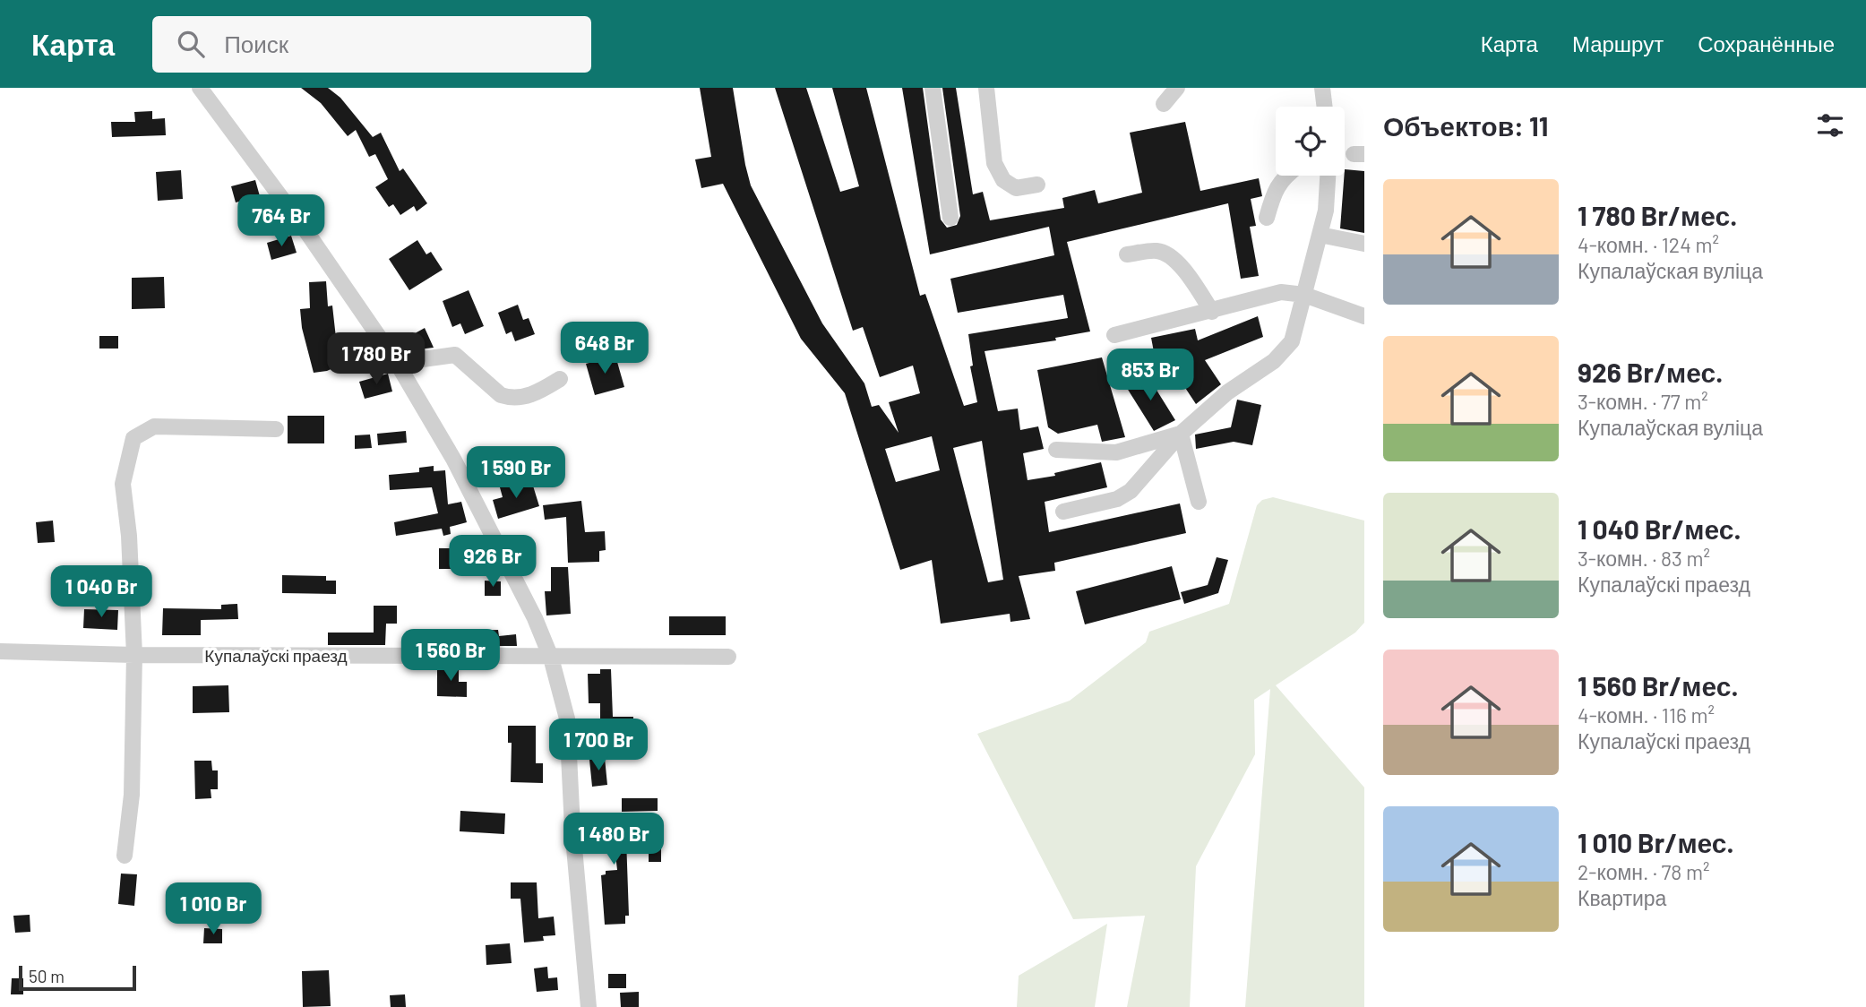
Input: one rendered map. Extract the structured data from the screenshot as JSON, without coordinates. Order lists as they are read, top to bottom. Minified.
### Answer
{"streets":{"street":["Купалаўскі праезд"]},"scale_bar":"50 m","page":{"header":"Карта","search":"Поиск","nav":["Карта","Маршрут","Сохранённые"],"heading":"Объектов: 11","list":[{"name":"1 780 Br/мес.","note":"4-комн. · 124 m² · Купалаўская вуліца"},{"name":"926 Br/мес.","note":"3-комн. · 77 m² · Купалаўская вуліца"},{"name":"1 040 Br/мес.","note":"3-комн. · 83 m² · Купалаўскі праезд"},{"name":"1 560 Br/мес.","note":"4-комн. · 116 m² · Купалаўскі праезд"},{"name":"1 010 Br/мес.","note":"2-комн. · 78 m² · Квартира"}],"price":["764 Br","648 Br","1 780 Br","853 Br","1 590 Br","926 Br","1 040 Br","1 560 Br","1 700 Br","1 480 Br","1 010 Br"],"scale":"50 m"}}
